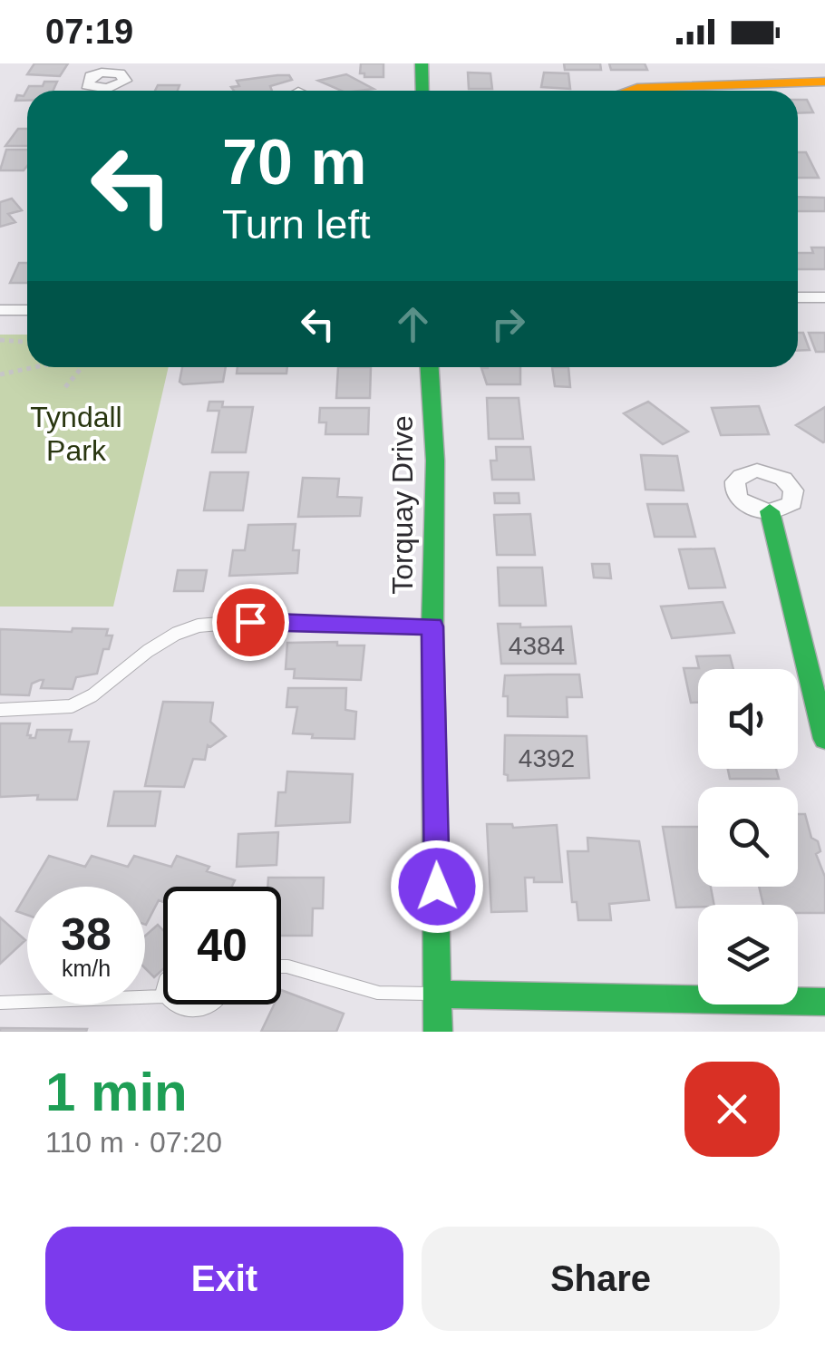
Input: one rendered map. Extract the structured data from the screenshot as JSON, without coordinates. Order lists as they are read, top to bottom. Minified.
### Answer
{"streets":{"street":["Torquay Drive"]},"parks":["Tyndall Park"],"house_numbers":["4384","4392"],"page":{"status":"07:19","turn":["70 m","Turn left"],"speed":"38 km/h","limit":"40","heading":["1 min","110 m · 07:20"],"buttons":["Exit","Share"]}}
